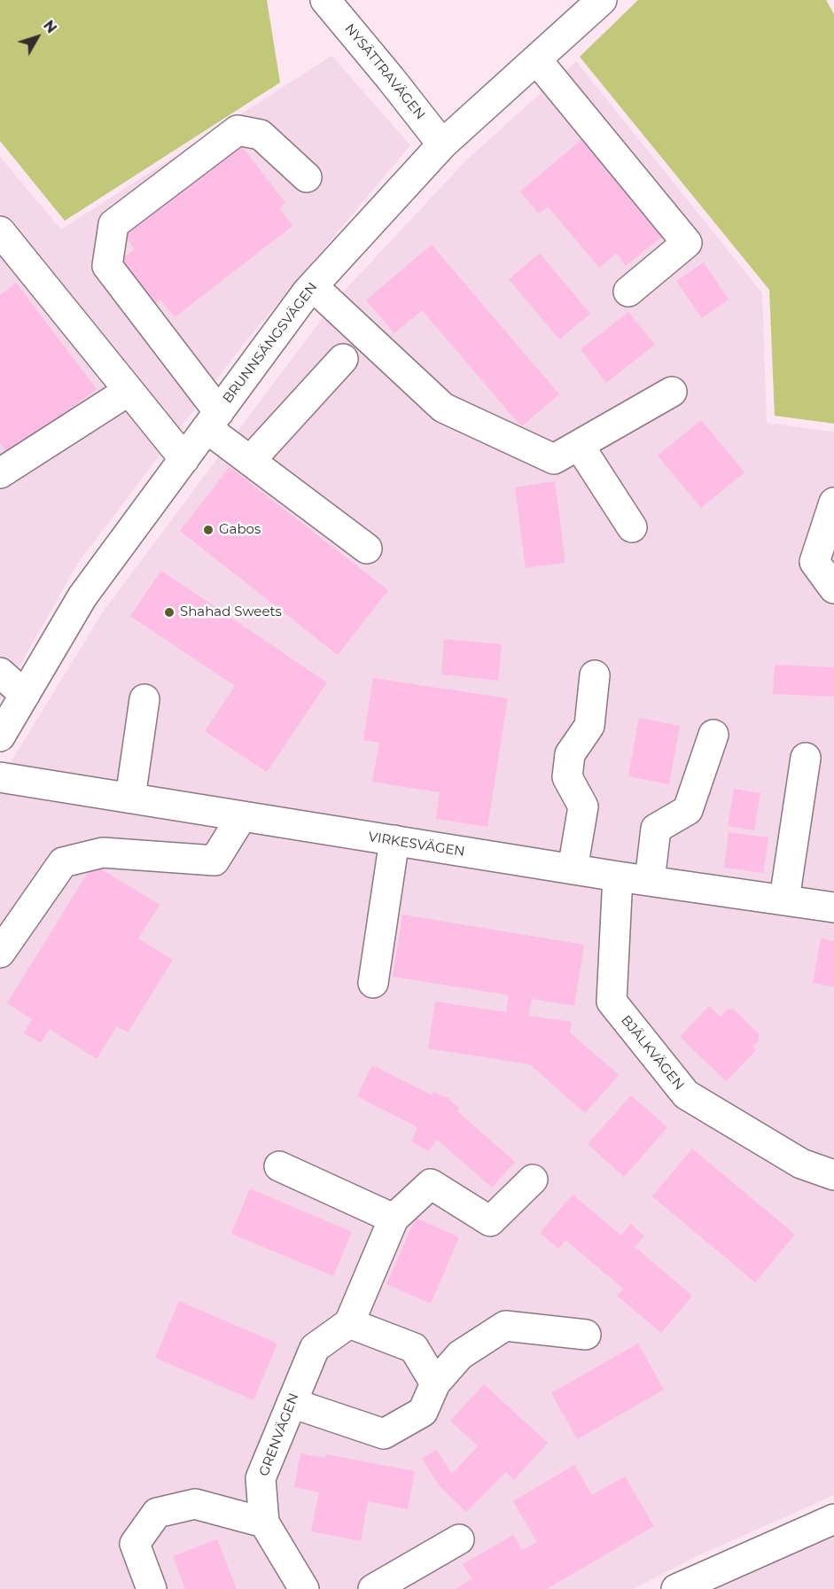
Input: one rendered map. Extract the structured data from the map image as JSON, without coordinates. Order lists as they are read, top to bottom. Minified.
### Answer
{"streets":{"street":["NYSÄTTRAVÄGEN","BRUNNSÄNGSVÄGEN","VIRKESVÄGEN","BJÄLKVÄGEN","GRENVÄGEN"]},"crossings":[["NYSÄTTRAVÄGEN","BRUNNSÄNGSVÄGEN"],["VIRKESVÄGEN","BJÄLKVÄGEN"]],"places":["Gabos","Shahad Sweets"],"north":"top right"}
